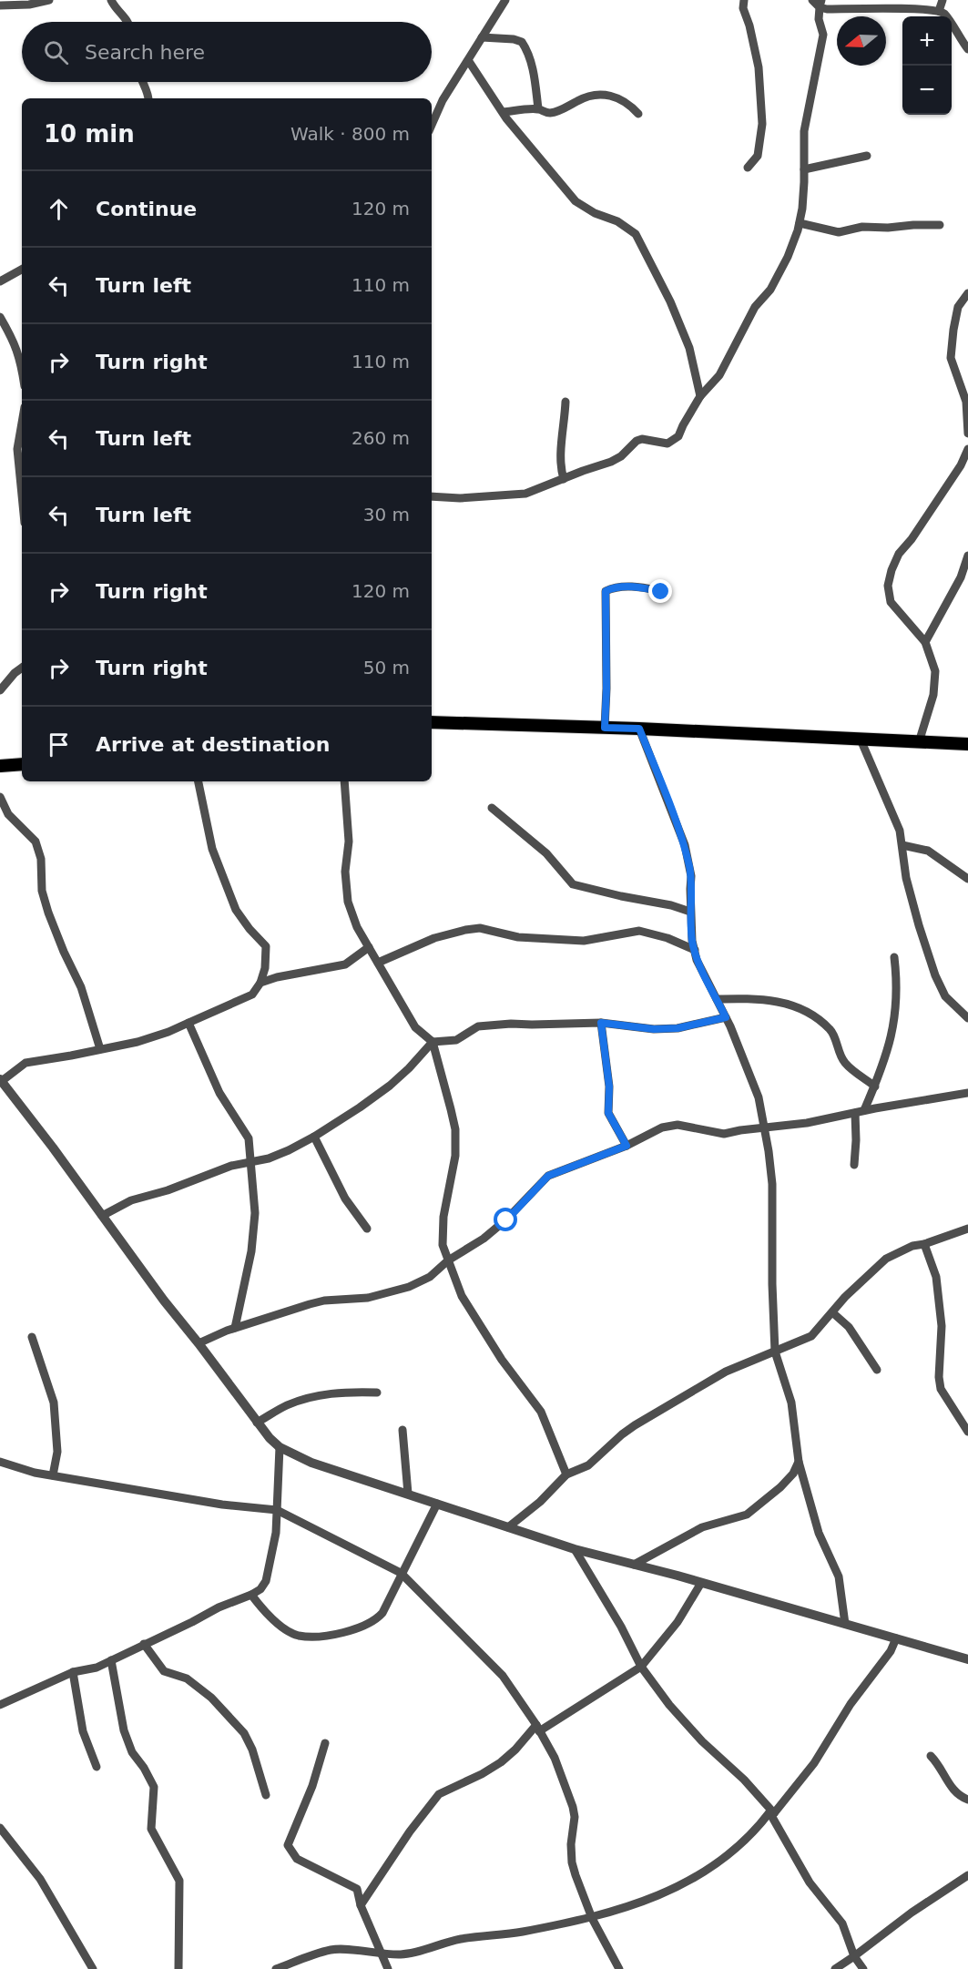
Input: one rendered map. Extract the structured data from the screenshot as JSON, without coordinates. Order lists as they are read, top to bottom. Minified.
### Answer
{"north":"left","page":{"map_buttons":["+","−"],"search":"Search here","heading":["10 min","Walk · 800 m"],"list":[["Continue","120 m"],["Turn left","110 m"],["Turn right","110 m"],["Turn left","260 m"],["Turn left","30 m"],["Turn right","120 m"],["Turn right","50 m"],"Arrive at destination"]}}
